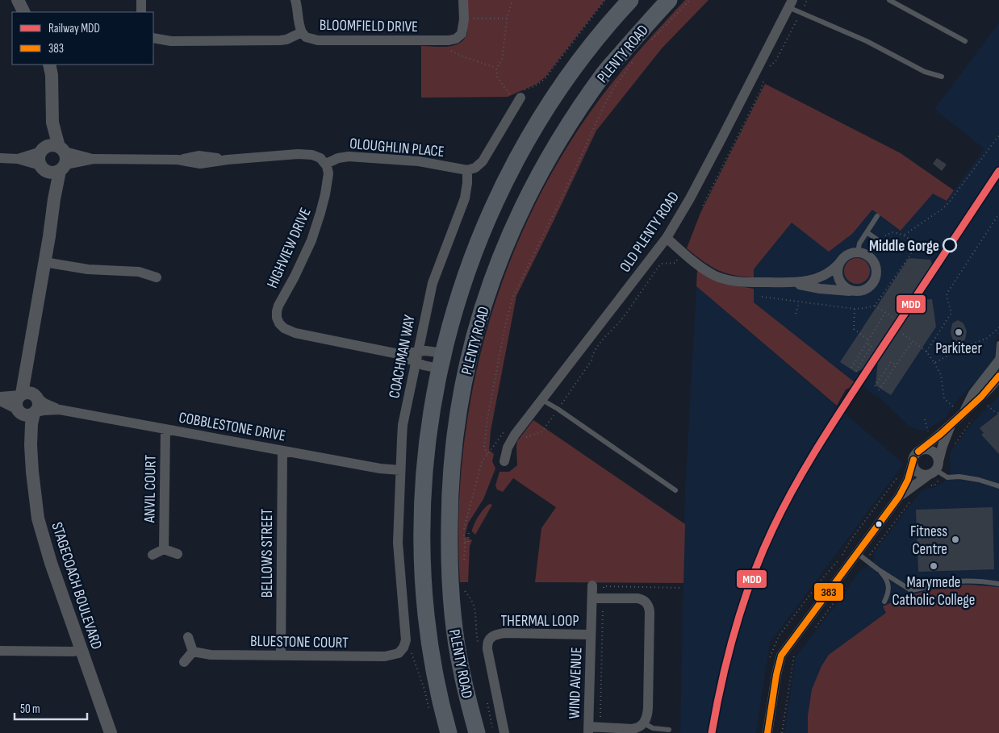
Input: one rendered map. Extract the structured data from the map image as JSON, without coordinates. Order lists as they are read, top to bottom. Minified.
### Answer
{"streets":{"highway":["PLENTY ROAD"],"street":["BLOOMFIELD DRIVE","OLOUGHLIN PLACE","OLD PLENTY ROAD","HIGHVIEW DRIVE","COACHMAN WAY","COBBLESTONE DRIVE","ANVIL COURT","BELLOWS STREET","STAGECOACH BOULEVARD","THERMAL LOOP","BLUESTONE COURT","WIND AVENUE"]},"crossings":[["PLENTY ROAD","HIGHVIEW DRIVE"],["OLOUGHLIN PLACE","HIGHVIEW DRIVE"],["OLOUGHLIN PLACE","COACHMAN WAY"],["HIGHVIEW DRIVE","COACHMAN WAY"],["COACHMAN WAY","COBBLESTONE DRIVE"],["COACHMAN WAY","BLUESTONE COURT"],["COBBLESTONE DRIVE","ANVIL COURT"],["COBBLESTONE DRIVE","BELLOWS STREET"],["COBBLESTONE DRIVE","STAGECOACH BOULEVARD"],["BELLOWS STREET","BLUESTONE COURT"],["THERMAL LOOP","WIND AVENUE"]],"places":["Middle Gorge","Parkiteer","Fitness Centre","Marymede Catholic College"],"lines":["rail line MDD","transit line 383"],"legend":["Railway MDD","383"],"scale_bar":"50 m"}
